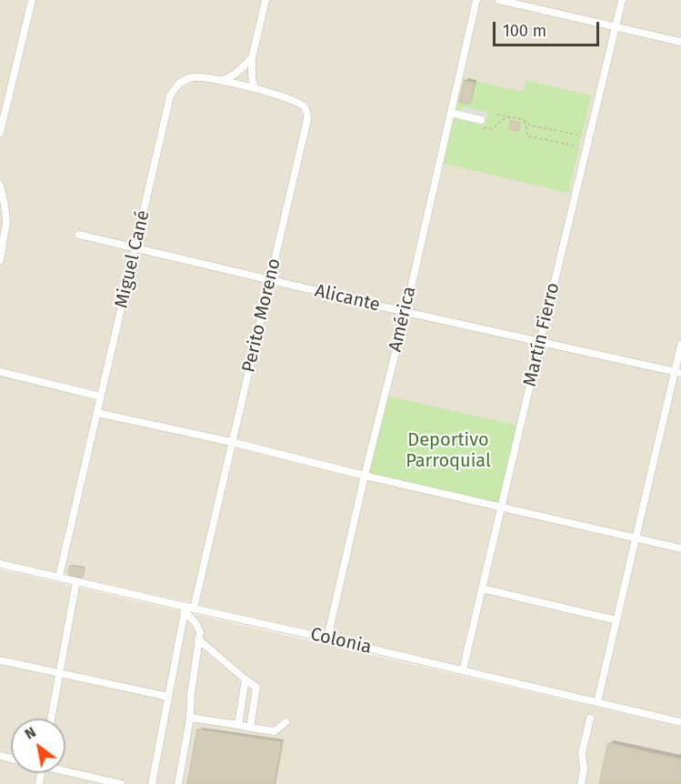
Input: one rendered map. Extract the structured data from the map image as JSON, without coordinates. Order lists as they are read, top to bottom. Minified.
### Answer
{"streets":{"street":["Miguel Cané","Alicante","Perito Moreno","América","Martín Fierro","Colonia"]},"crossings":[["Miguel Cané","Alicante"],["Miguel Cané","Perito Moreno"],["Miguel Cané","Colonia"],["Alicante","Perito Moreno"],["Alicante","América"],["Alicante","Martín Fierro"],["Perito Moreno","Colonia"],["América","Colonia"],["Martín Fierro","Colonia"]],"parks":["Deportivo Parroquial"],"scale_bar":"100 m","north":"top left"}
